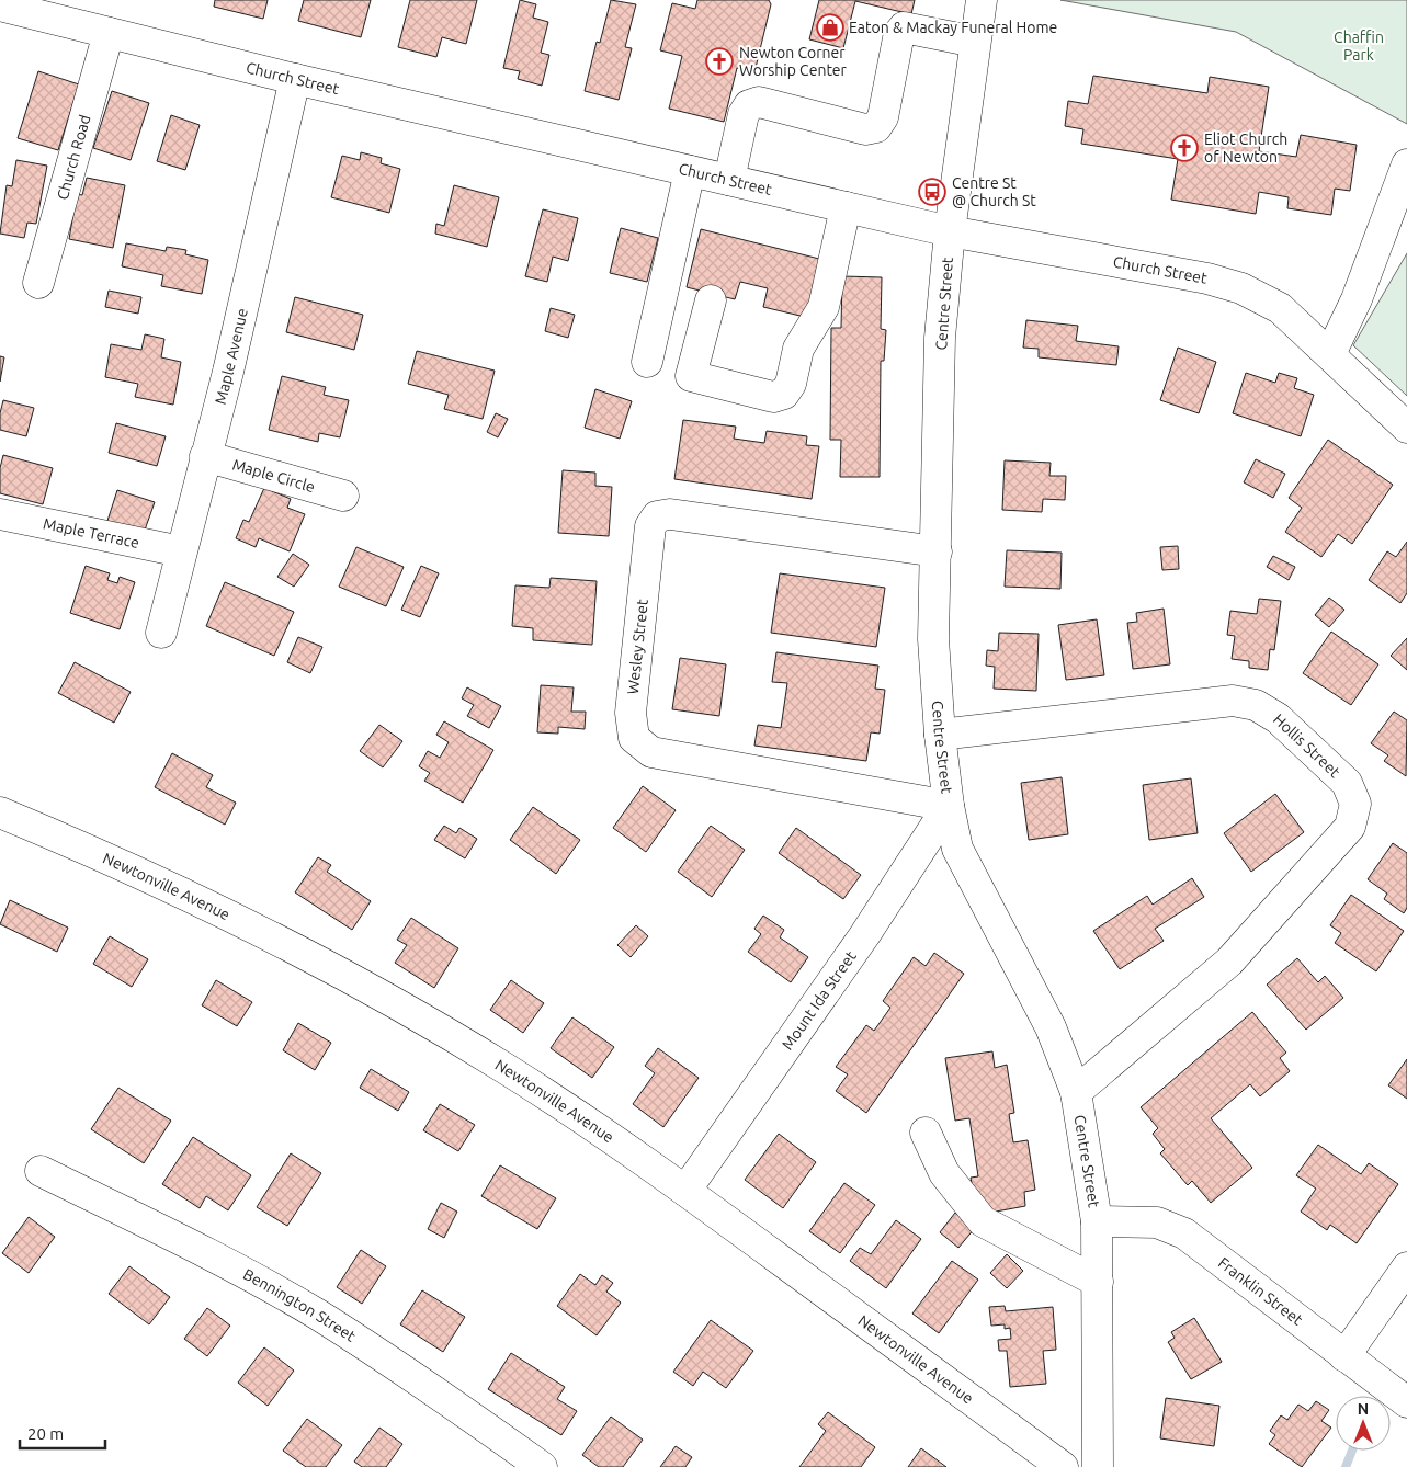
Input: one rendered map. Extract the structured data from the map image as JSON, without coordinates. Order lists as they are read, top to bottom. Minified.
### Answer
{"streets":{"street":["Church Street","Church Road","Centre Street","Maple Avenue","Maple Circle","Maple Terrace","Wesley Street","Hollis Street","Newtonville Avenue","Mount Ida Street","Franklin Street","Bennington Street"]},"crossings":[["Church Street","Church Road"],["Church Street","Centre Street"],["Church Street","Maple Avenue"],["Centre Street","Wesley Street"],["Centre Street","Hollis Street"],["Centre Street","Mount Ida Street"],["Centre Street","Franklin Street"],["Maple Avenue","Maple Circle"],["Maple Avenue","Maple Terrace"],["Wesley Street","Mount Ida Street"],["Newtonville Avenue","Mount Ida Street"]],"parks":["Chaffin Park"],"places":{"shop":["Eaton & Mackay Funeral Home"],"church":["Newton Corner Worship Center","Eliot Church of Newton"],"bus stop":["Centre St @ Church St"]},"scale_bar":"20 m","north":"top"}
